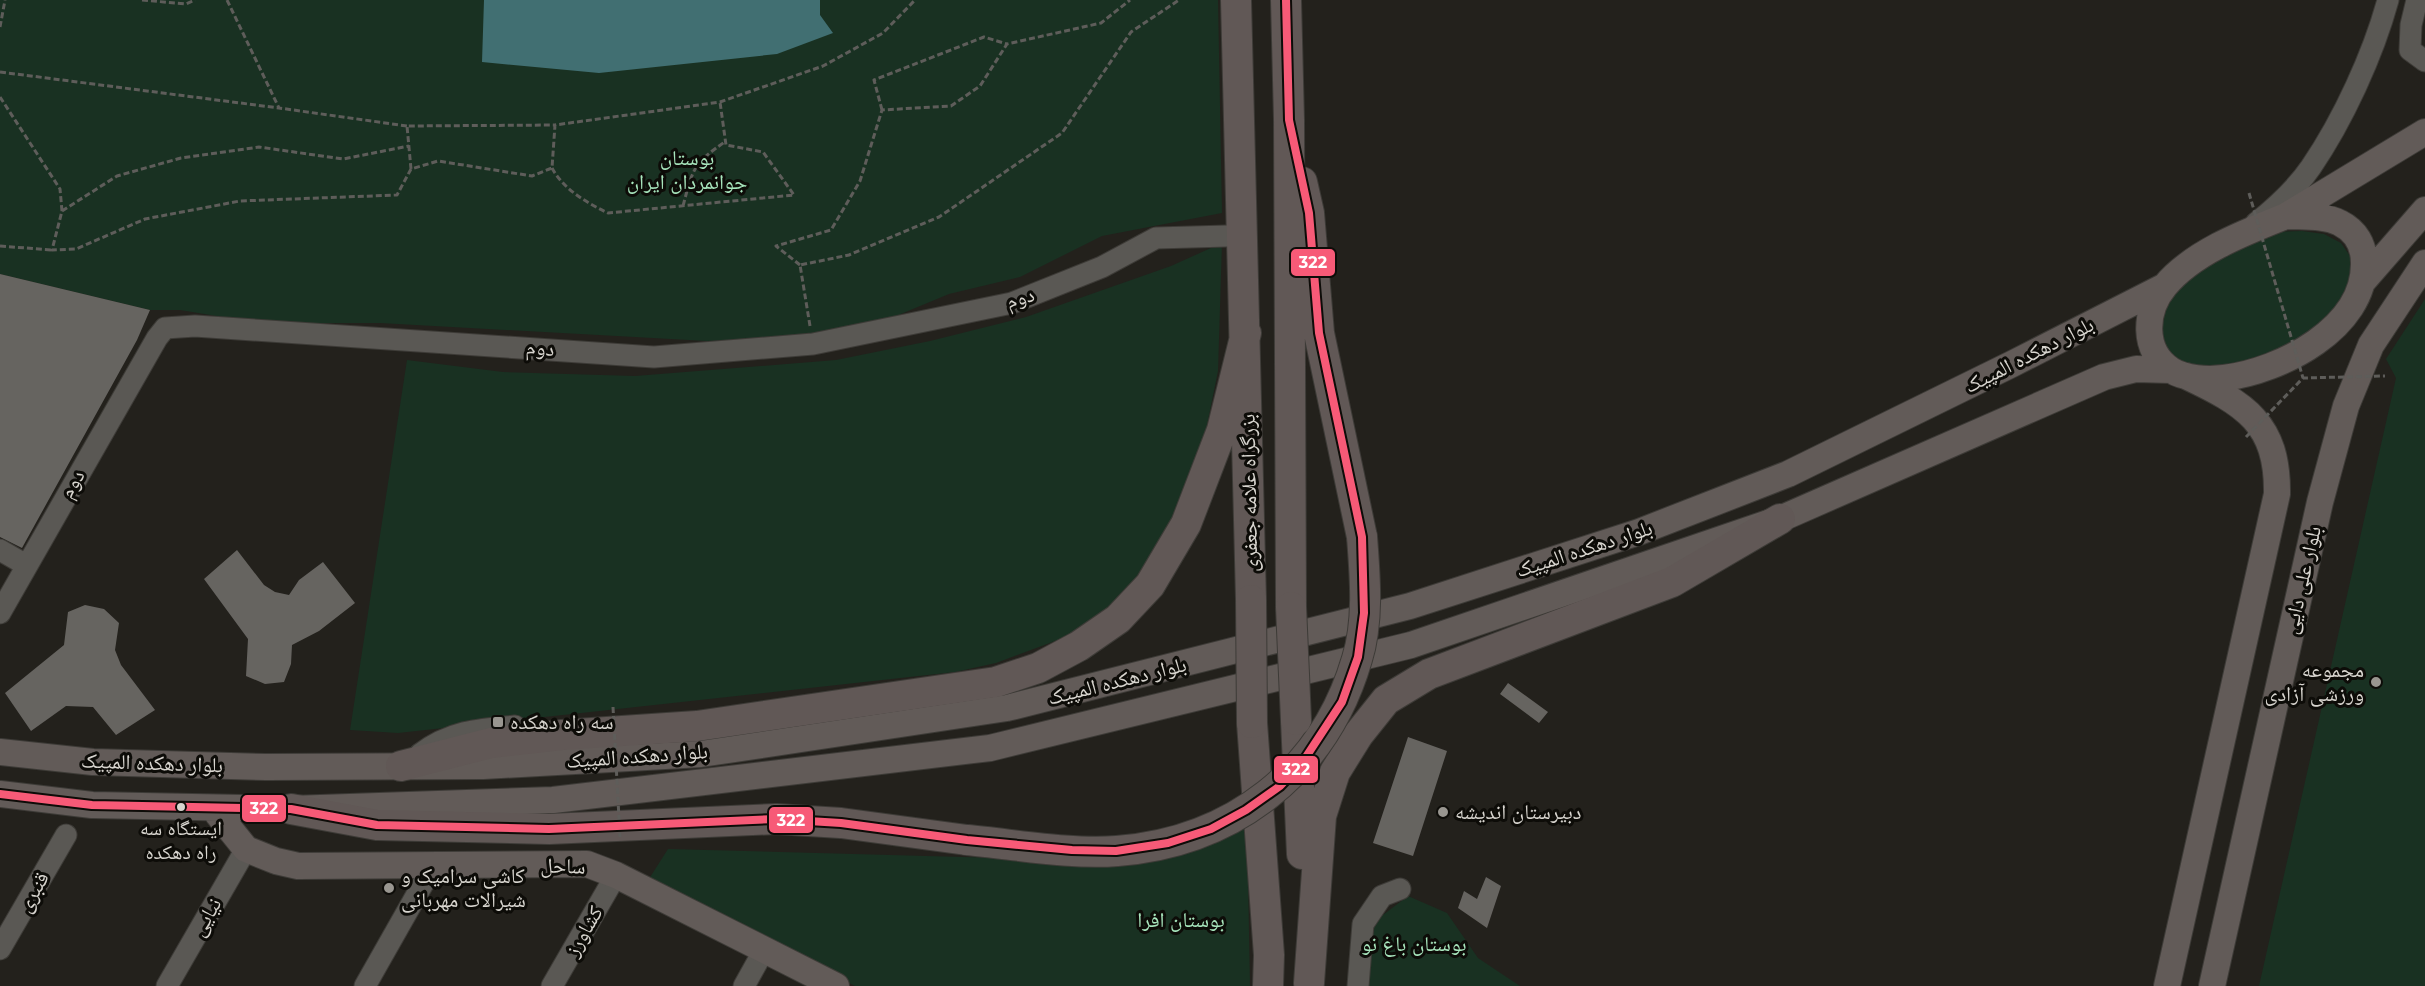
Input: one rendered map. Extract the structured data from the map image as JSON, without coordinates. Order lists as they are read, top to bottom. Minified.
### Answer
{"streets":{"highway":["بزرگراه علامه جعفری"],"main road":["بلوار دهکده المپیک","بلوار علی دایی","ساحل"],"street":["دوم","قنبری","نیایی","کشاورز"]},"crossings":[["بلوار دهکده المپیک","بلوار علی دایی"],["بلوار دهکده المپیک","ساحل"],["ساحل","نیایی"],["ساحل","کشاورز"]],"parks":["بوستان جوانمردان ایران","بوستان افرا","بوستان باغ نو"],"places":{"other":["مجموعه ورزشی آزادی","ایستگاه سه راه دهکده","دبیرستان اندیشه","کاشی سرامیک و شیرالات مهربانی"],"transit":["سه راه دهکده"]},"lines":["transit line 322"]}
